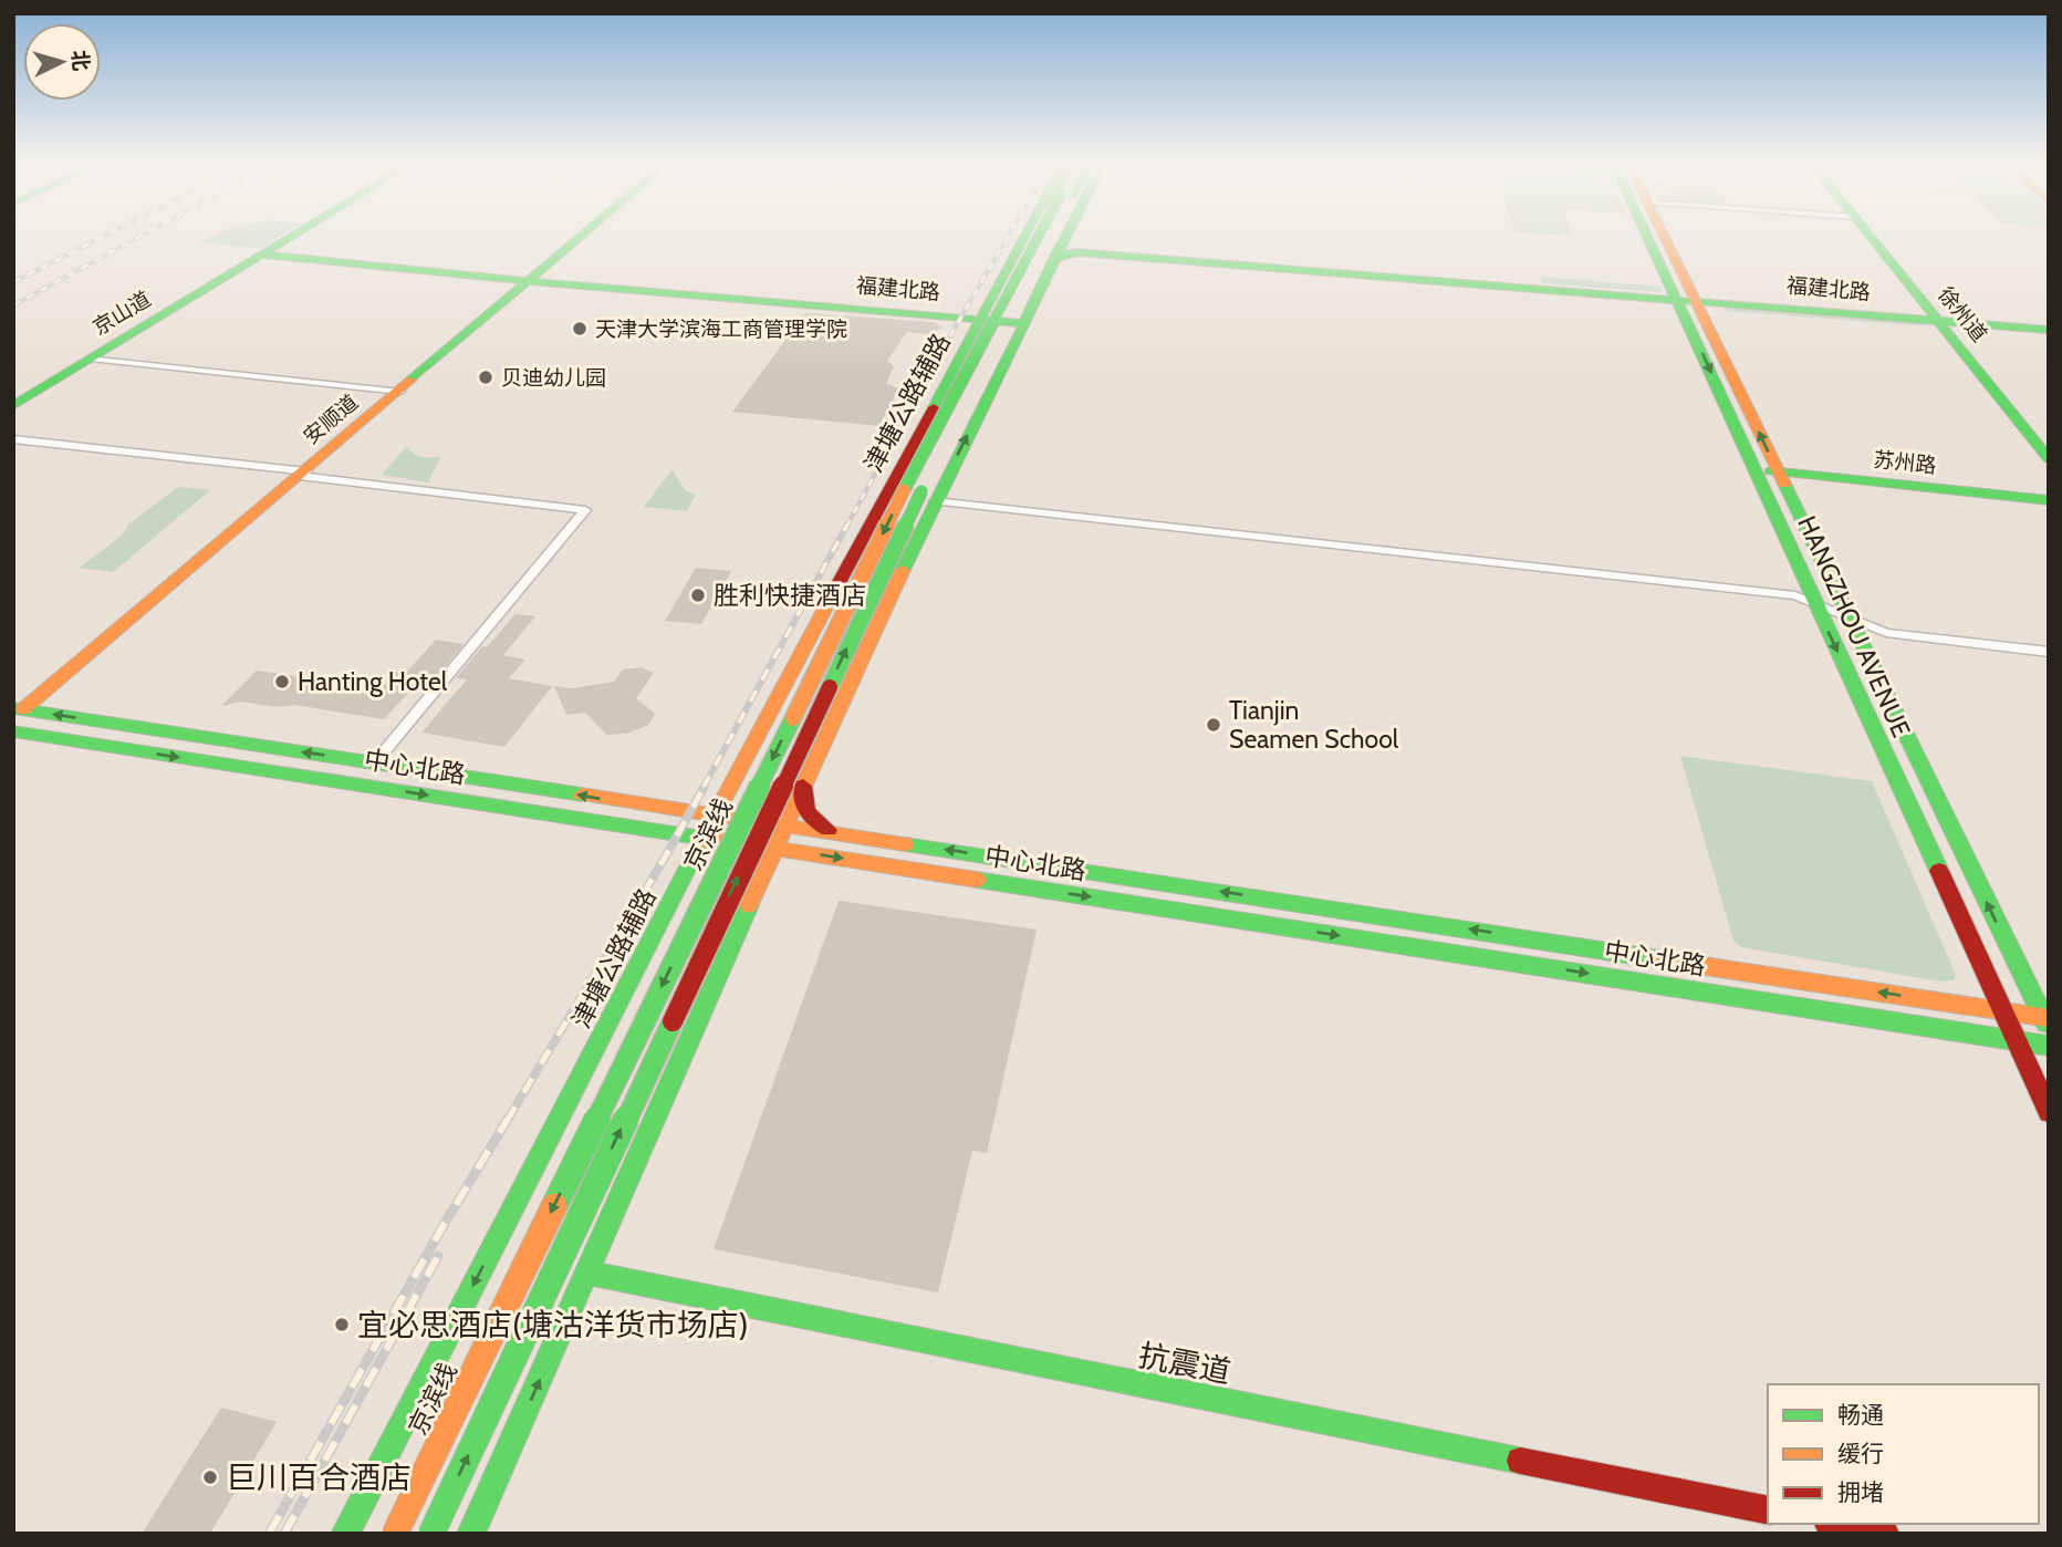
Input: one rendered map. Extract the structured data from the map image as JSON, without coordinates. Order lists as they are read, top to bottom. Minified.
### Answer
{"streets":{"main road":["福建北路","京山道","徐州道","津塘公路辅路","安顺道","苏州路","HANGZHOU AVENUE","中心北路","京滨线","抗震道"]},"crossings":[["福建北路","京山道"],["福建北路","徐州道"],["福建北路","津塘公路辅路"],["福建北路","安顺道"],["福建北路","HANGZHOU AVENUE"],["津塘公路辅路","中心北路"],["安顺道","中心北路"],["苏州路","HANGZHOU AVENUE"],["HANGZHOU AVENUE","中心北路"]],"places":["天津大学滨海工商管理学院","贝迪幼儿园","胜利快捷酒店","Hanting Hotel","Tianjin Seamen School","宜必思酒店(塘沽洋货市场店)","巨川百合酒店"],"legend":["畅通","缓行","拥堵"],"north":"right"}
